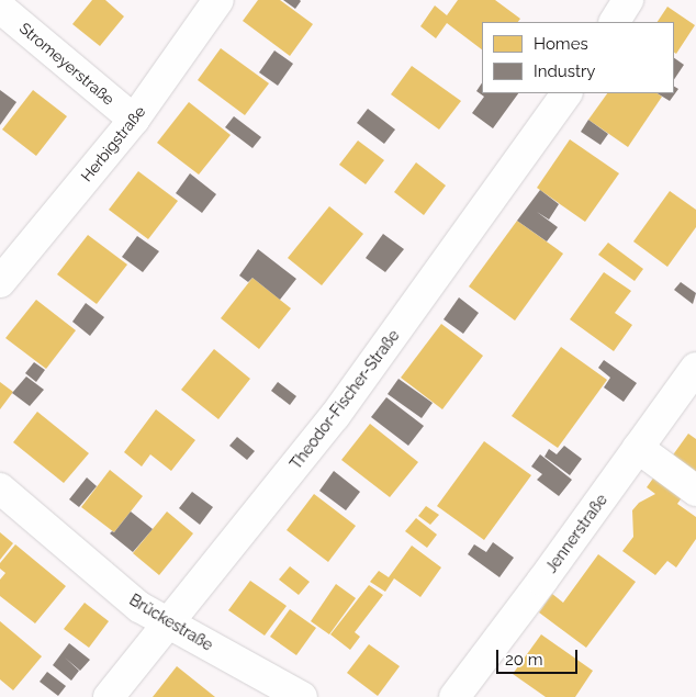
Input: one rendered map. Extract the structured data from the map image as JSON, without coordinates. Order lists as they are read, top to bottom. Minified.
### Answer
{"streets":{"street":["Stromeyerstraße","Herbigstraße","Theodor-Fischer-Straße","Jennerstraße","Brückestraße"]},"crossings":[["Stromeyerstraße","Herbigstraße"],["Theodor-Fischer-Straße","Brückestraße"]],"legend":["Homes","Industry"],"scale_bar":"20 m"}
